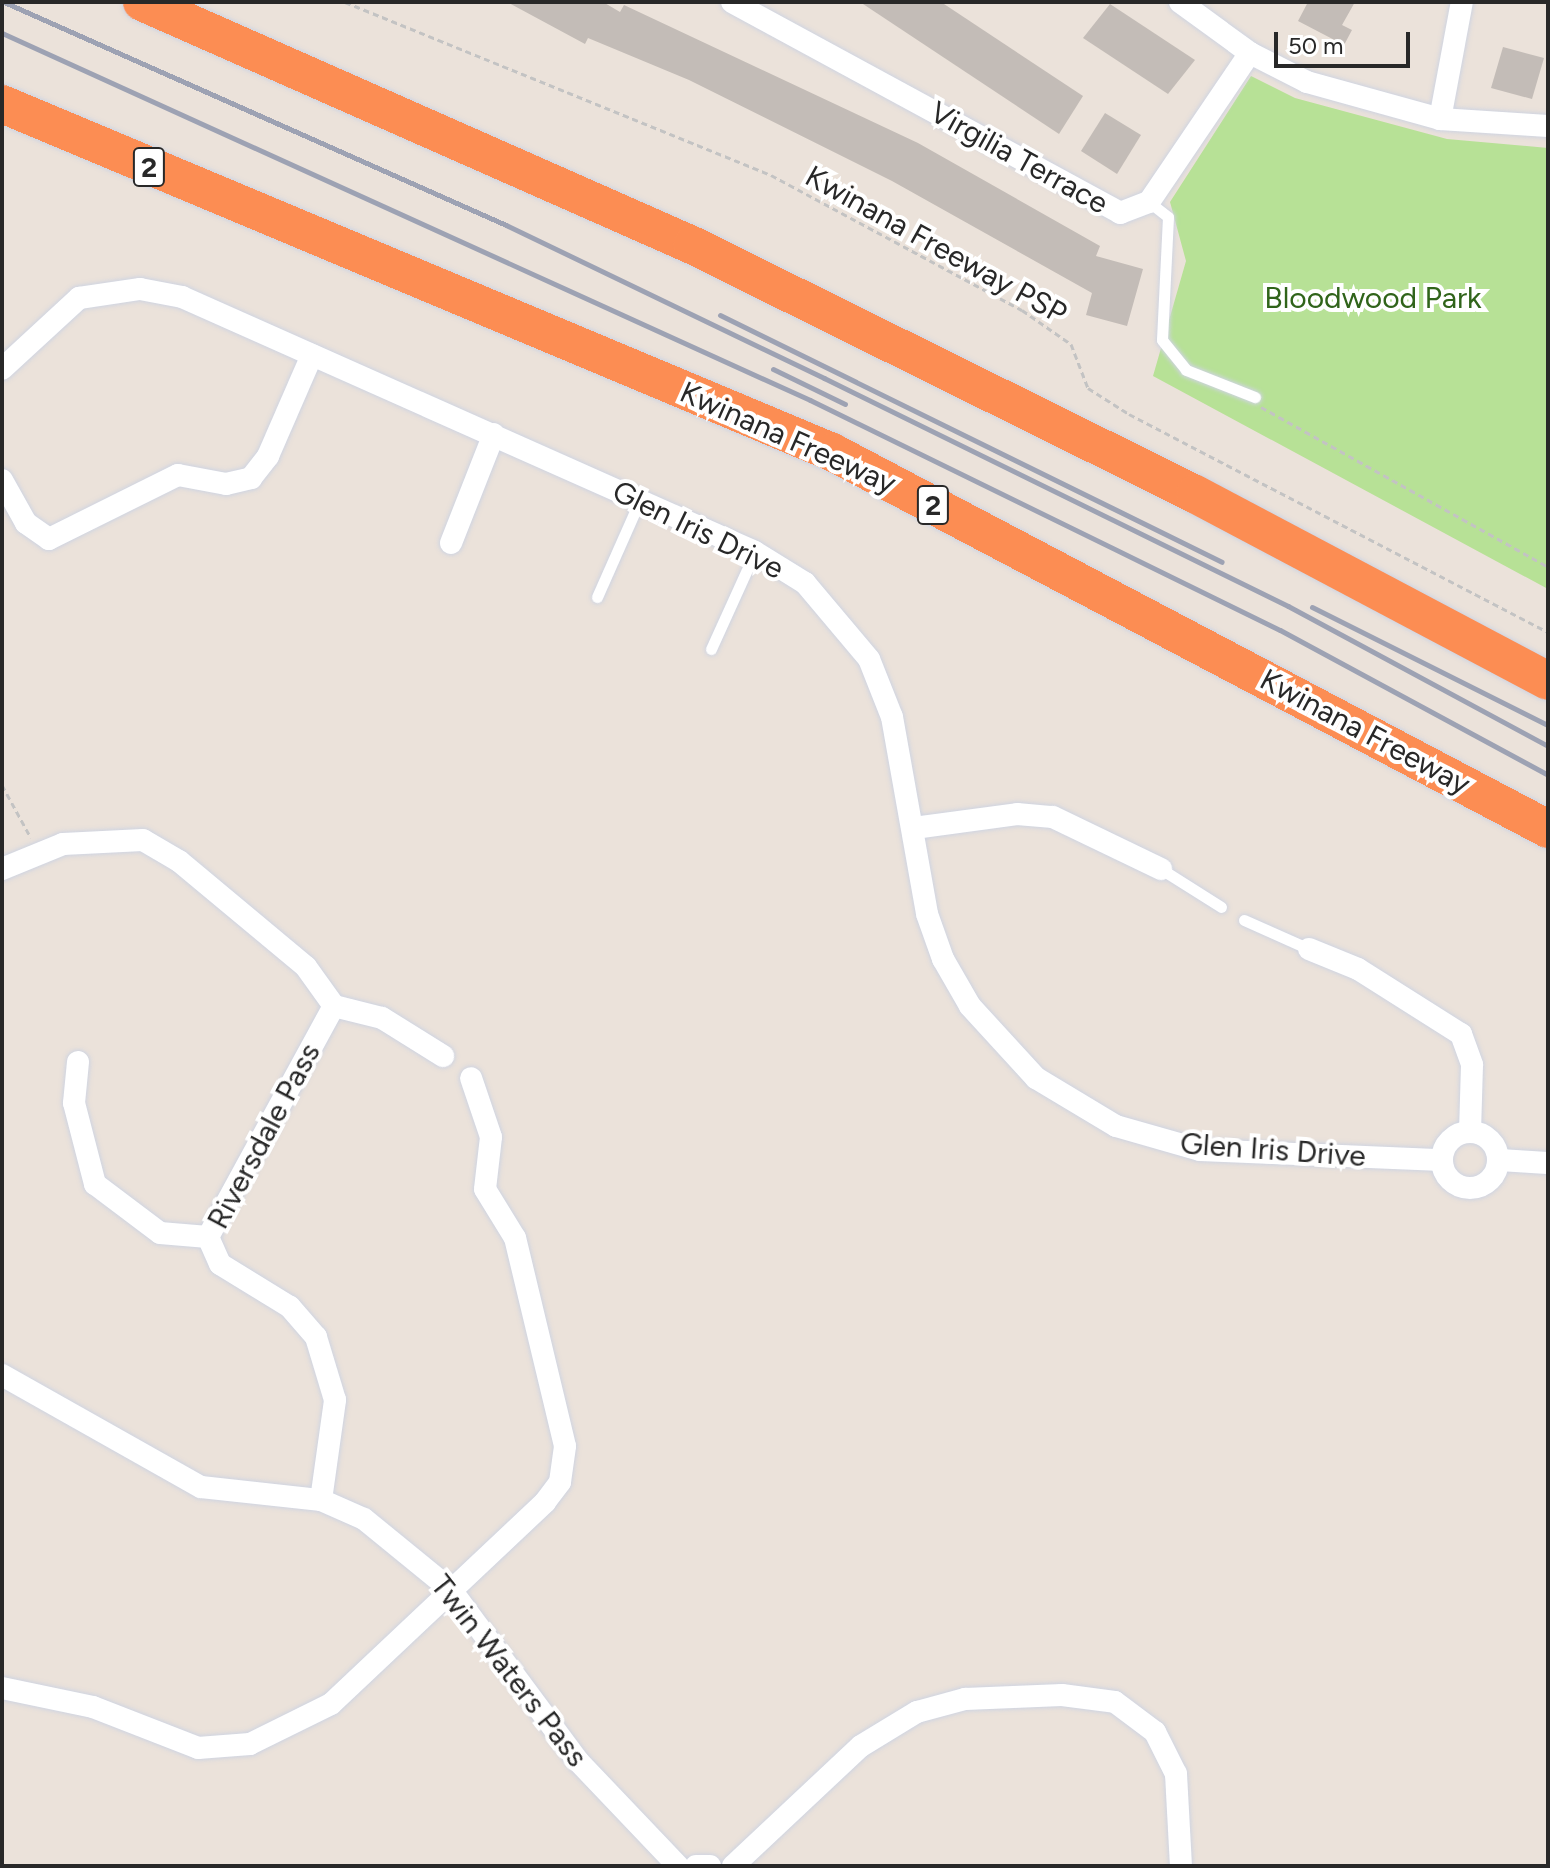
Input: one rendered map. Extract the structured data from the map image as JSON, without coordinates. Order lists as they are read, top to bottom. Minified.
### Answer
{"streets":{"highway":["2","Kwinana Freeway"],"street":["Virgilia Terrace","Glen Iris Drive","Riversdale Pass","Twin Waters Pass"],"path":["Kwinana Freeway PSP"]},"crossings":[["Riversdale Pass","Twin Waters Pass"]],"parks":["Bloodwood Park"],"scale_bar":"50 m"}
